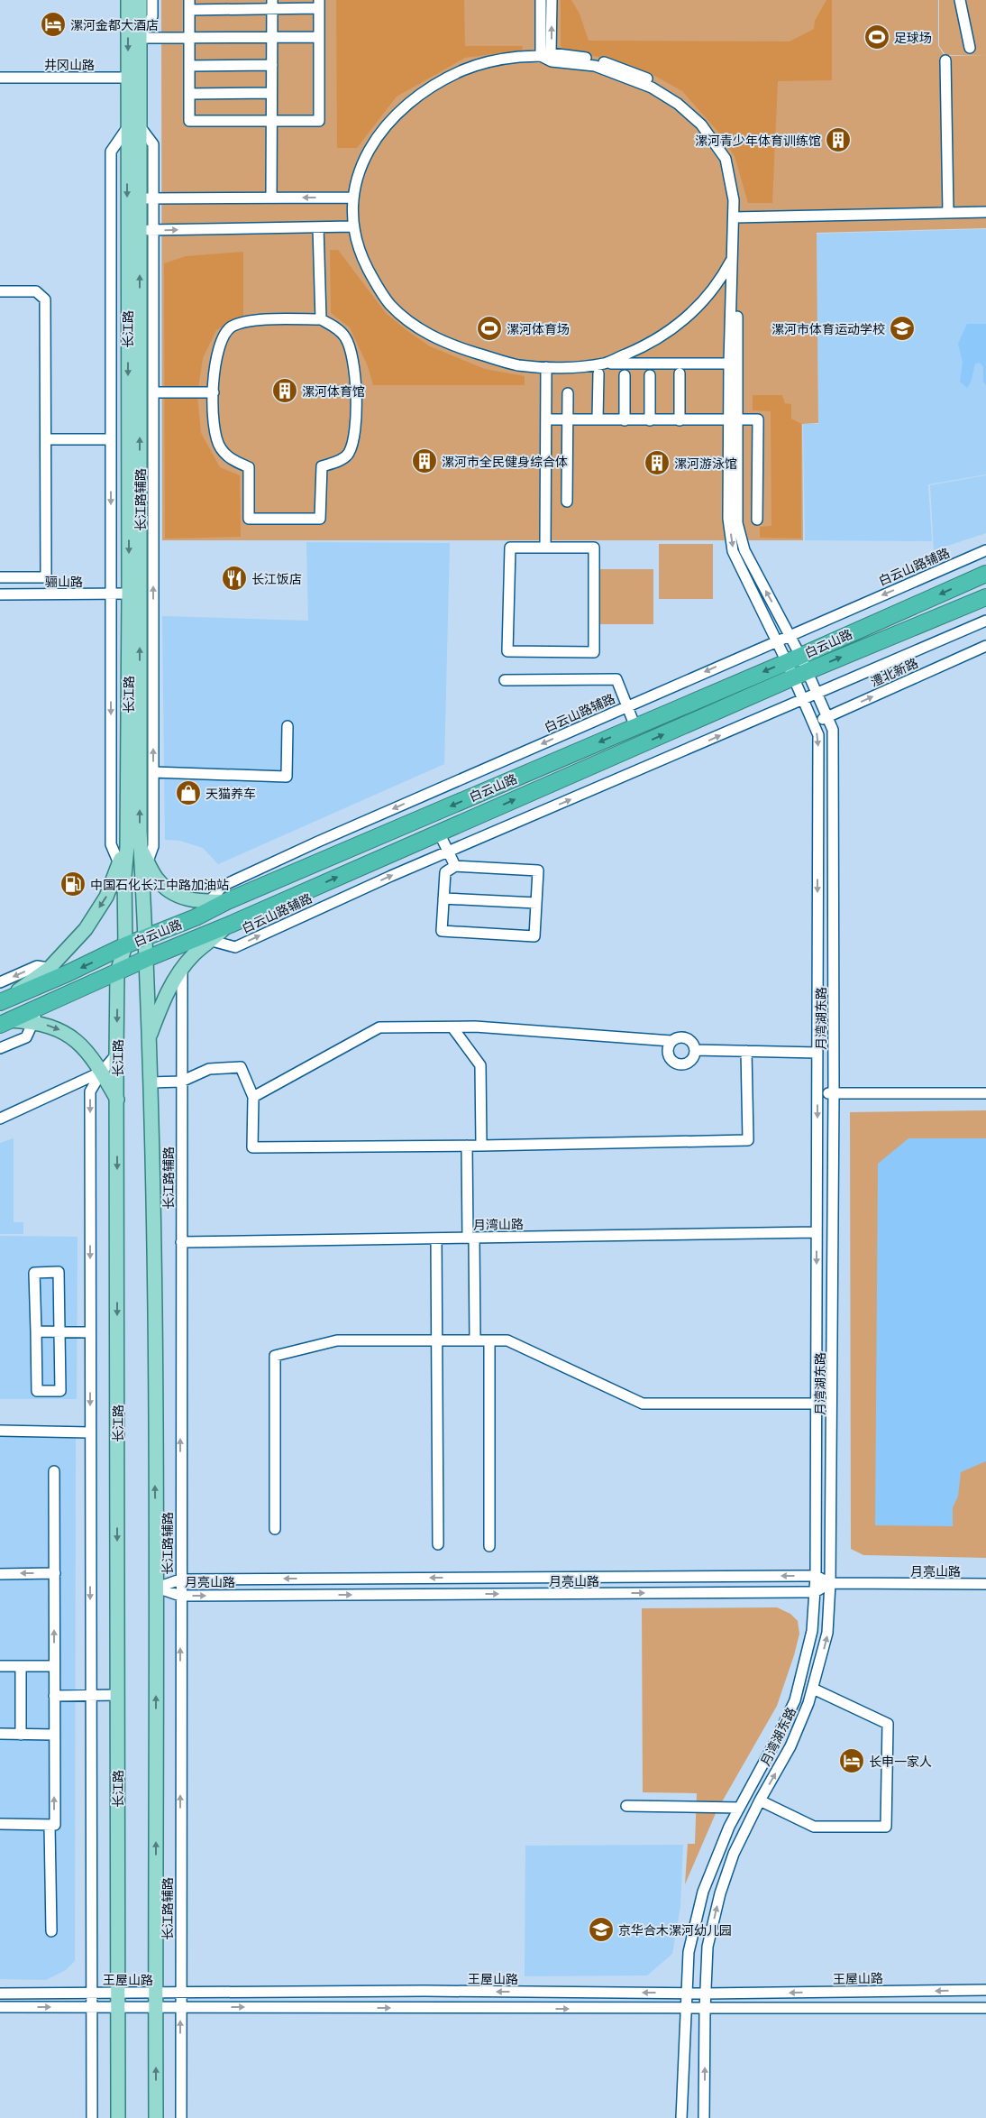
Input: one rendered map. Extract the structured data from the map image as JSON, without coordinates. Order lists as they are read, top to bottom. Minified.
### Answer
{"streets":{"highway":["白云山路"],"main road":["长江路"],"street":["井冈山路","长江路辅路","白云山路辅路","骊山路","澧北新路","月湾湖东路","月湾山路","月亮山路","王屋山路"]},"crossings":[["井冈山路","长江路"],["长江路","长江路辅路"],["长江路","骊山路"],["长江路","白云山路"],["长江路","月亮山路"],["长江路","王屋山路"],["长江路辅路","月湾山路"],["长江路辅路","月亮山路"],["长江路辅路","王屋山路"],["白云山路辅路","白云山路"],["白云山路辅路","月湾湖东路"],["白云山路","月湾湖东路"],["澧北新路","月湾湖东路"],["月湾湖东路","月湾山路"],["月湾湖东路","月亮山路"],["月湾湖东路","王屋山路"]],"one_way":["澧北新路"],"places":{"hotel":["漯河金都大酒店","长申一家人"],"sports":["足球场","漯河体育场"],"building":["漯河青少年体育训练馆","漯河体育馆","漯河市全民健身综合体","漯河游泳馆"],"school or university":["漯河市体育运动学校","京华合木漯河幼儿园"],"restaurant":["长江饭店"],"shop":["天猫养车"],"fuel station":["中国石化长江中路加油站"]}}
